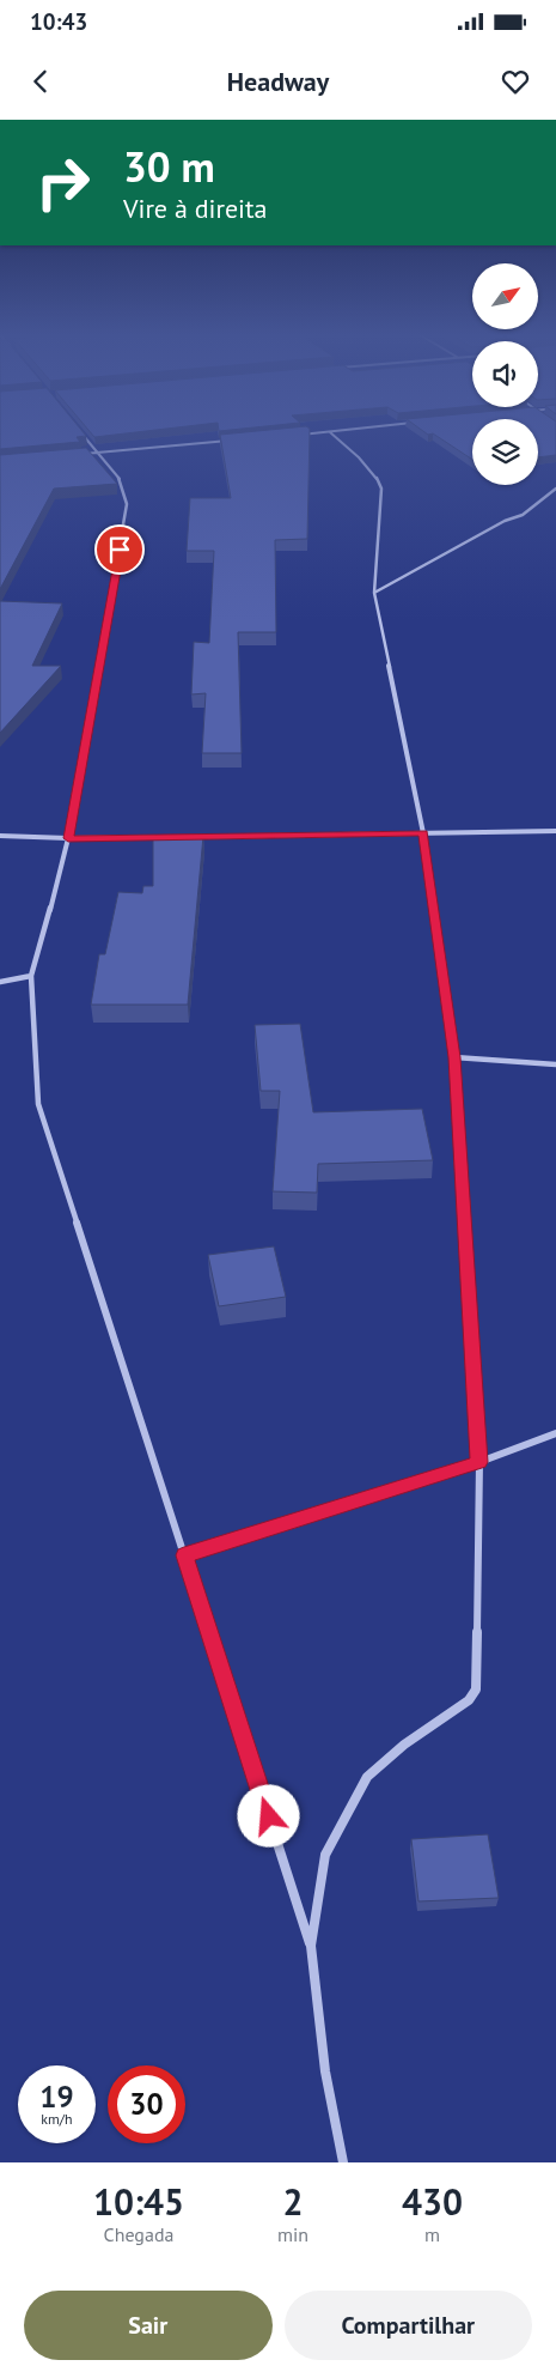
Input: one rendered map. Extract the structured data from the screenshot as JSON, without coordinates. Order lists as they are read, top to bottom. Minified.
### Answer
{"north":"top right","page":{"status":"10:43","header":"Headway","turn":["30 m","Vire à direita"],"speed":"19 km/h","limit":"30","eta":["10:45","Chegada","2","min","430","m"],"buttons":["Sair","Compartilhar"]}}
